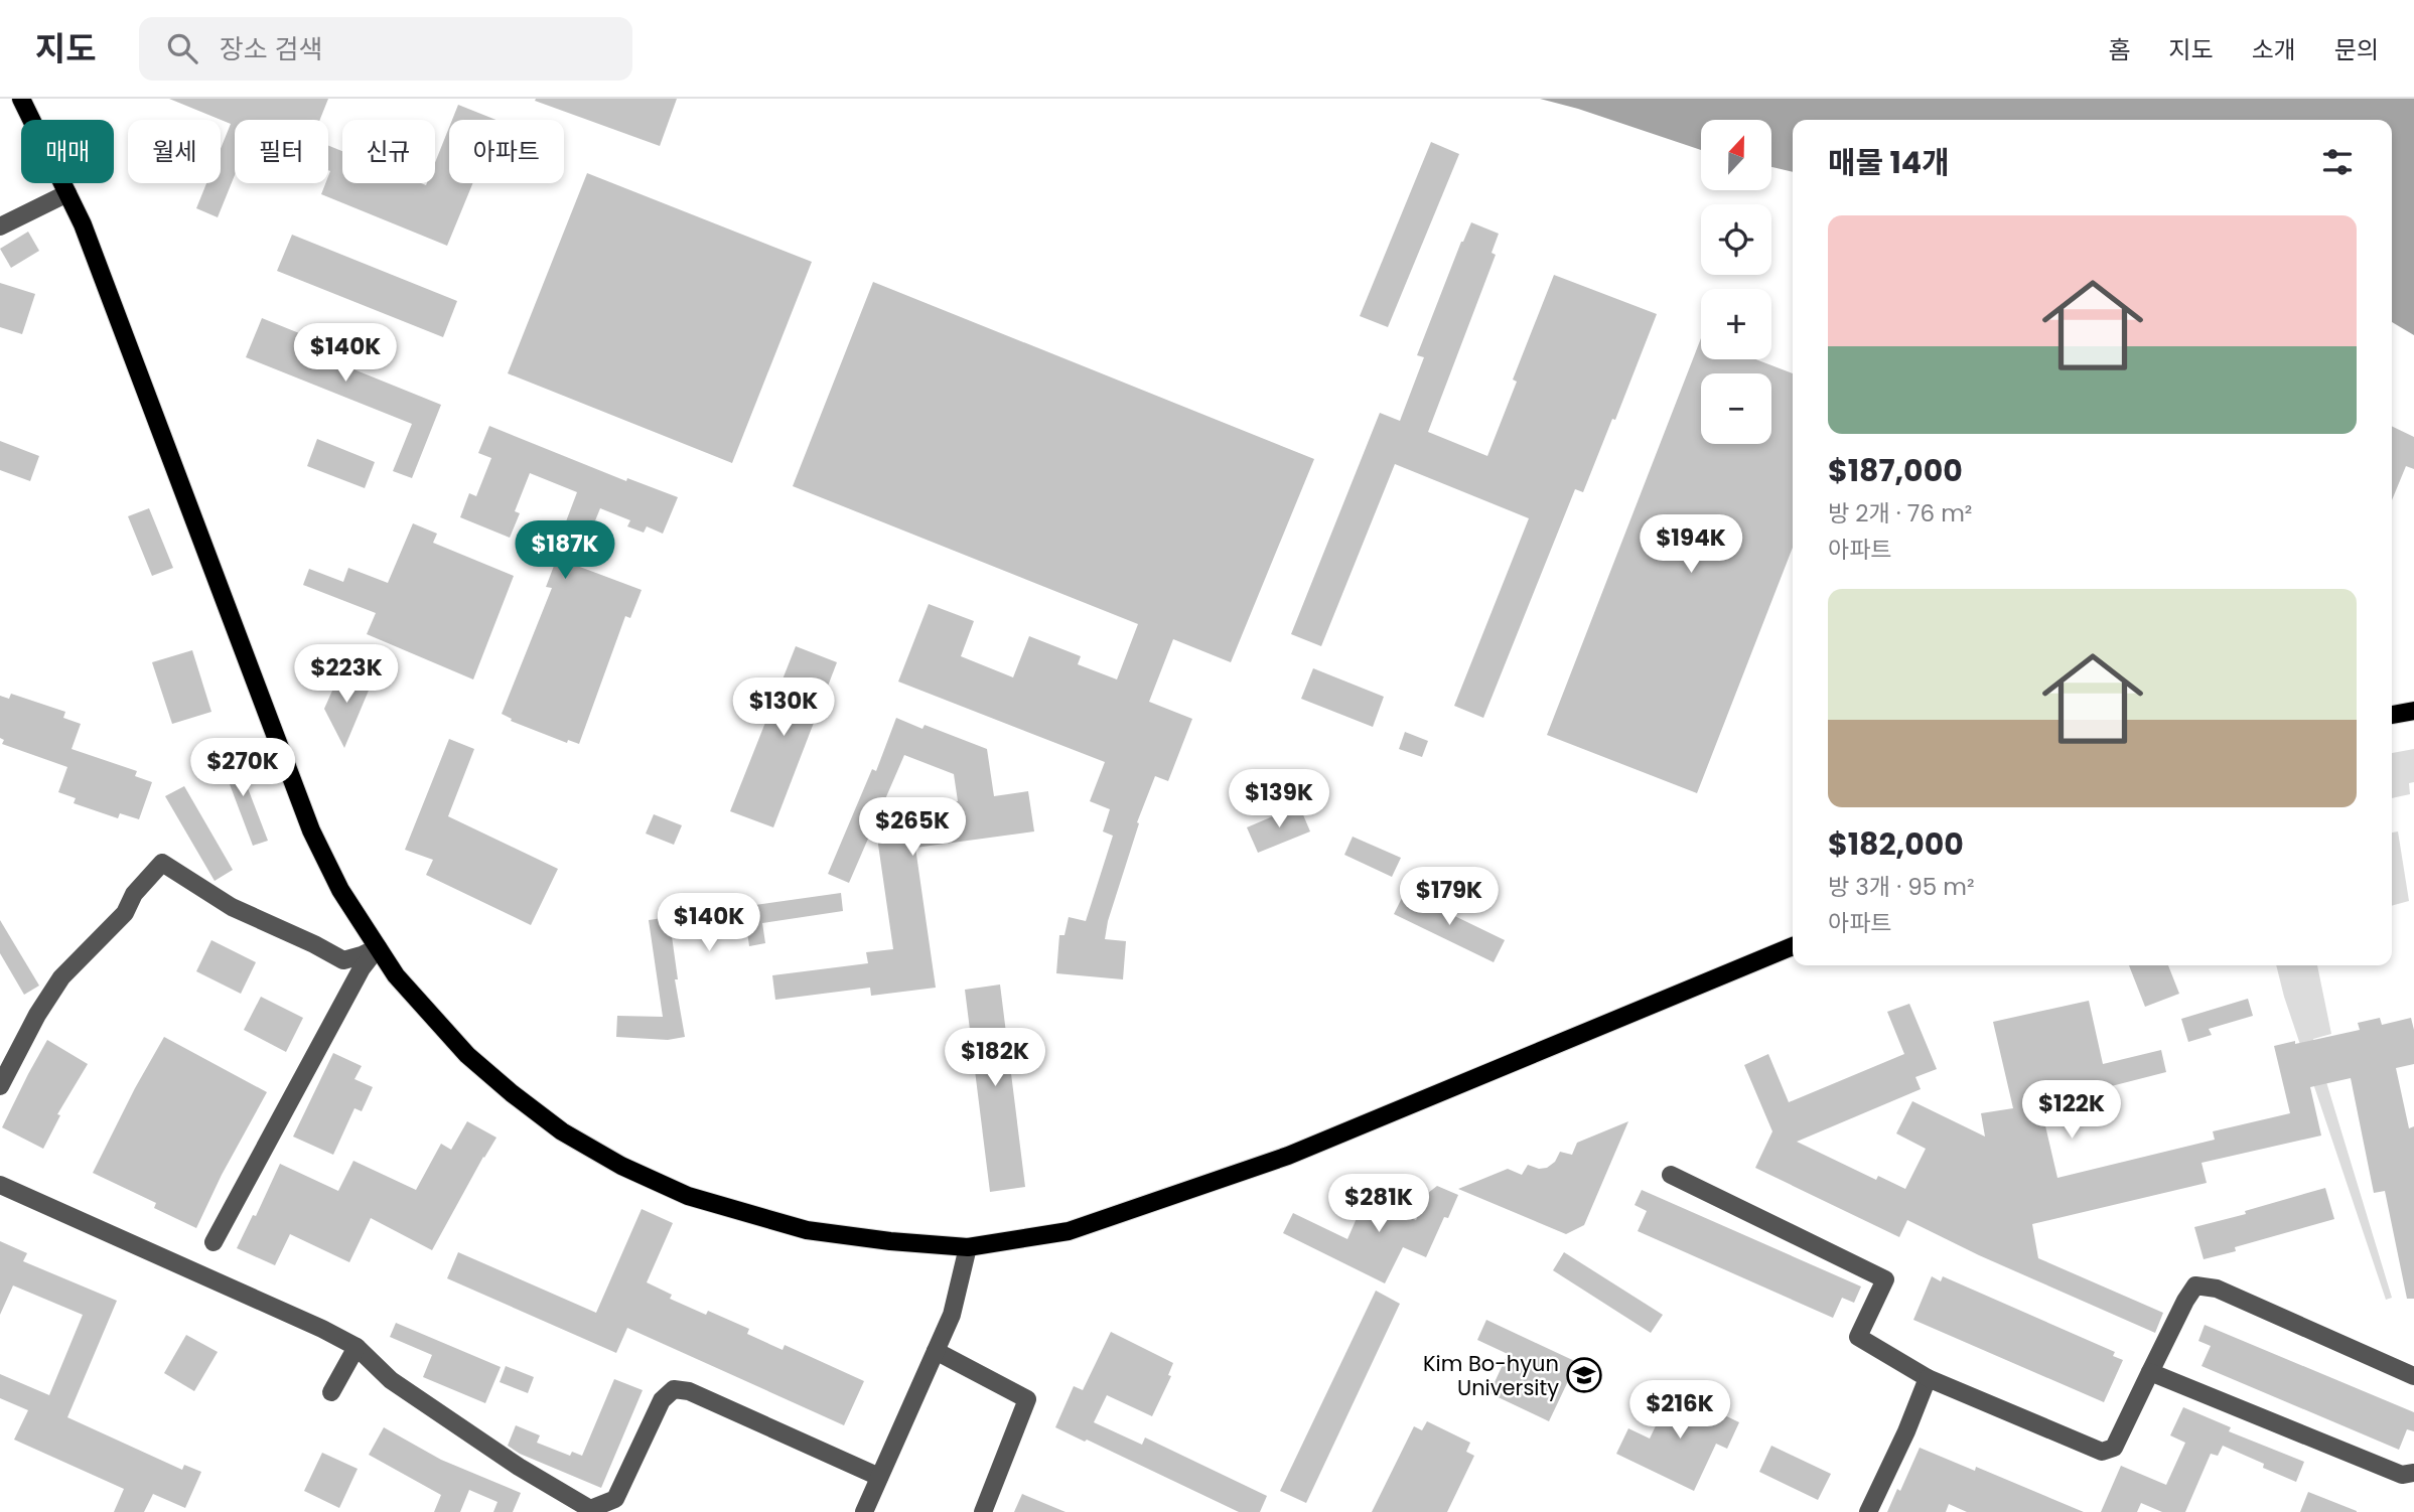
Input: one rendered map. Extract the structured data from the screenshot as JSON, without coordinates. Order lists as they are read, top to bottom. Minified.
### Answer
{"places":{"school or university":["Kim Bo-hyun University"]},"north":"top","page":{"header":"지도","search":"장소 검색","nav":["홈","지도","소개","문의"],"map_buttons":["+","−"],"chip":["매매","월세","필터","신규","아파트"],"heading":"매물 14개","list":[{"name":"$187,000","note":"방 2개 · 76 m² · 아파트"},{"name":"$182,000","note":"방 3개 · 95 m² · 아파트"}],"price":["$140K","$194K","$187K","$223K","$130K","$270K","$139K","$265K","$179K","$140K","$182K","$122K","$281K","$216K"]}}
